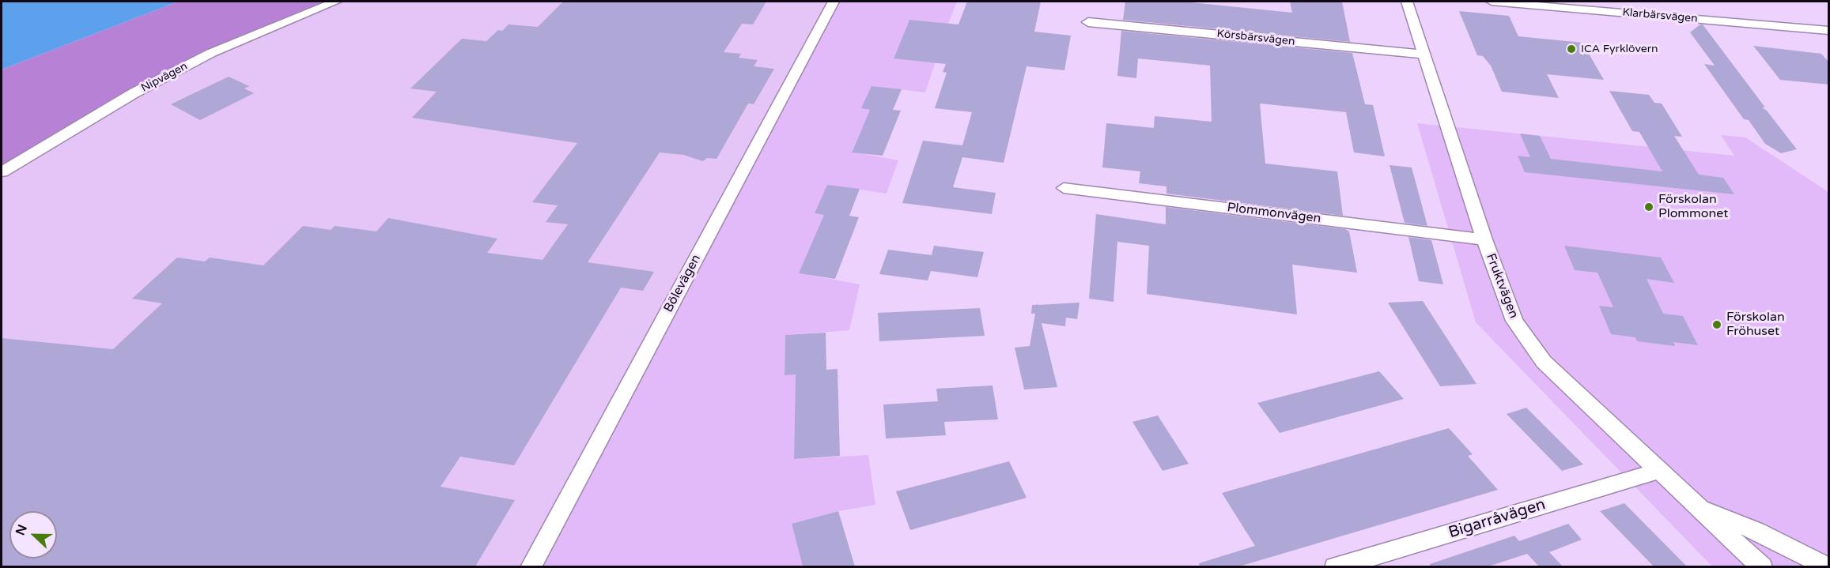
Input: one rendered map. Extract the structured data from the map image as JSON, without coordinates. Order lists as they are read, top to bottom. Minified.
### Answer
{"streets":{"street":["Klarbärsvägen","Körsbärsvägen","Nipvägen","Plommonvägen","Bölevägen","Fruktvägen","Bigarråvägen"]},"crossings":[["Körsbärsvägen","Fruktvägen"],["Plommonvägen","Fruktvägen"],["Fruktvägen","Bigarråvägen"]],"places":["ICA Fyrklövern","Förskolan Plommonet","Förskolan Fröhuset"],"north":"left"}
